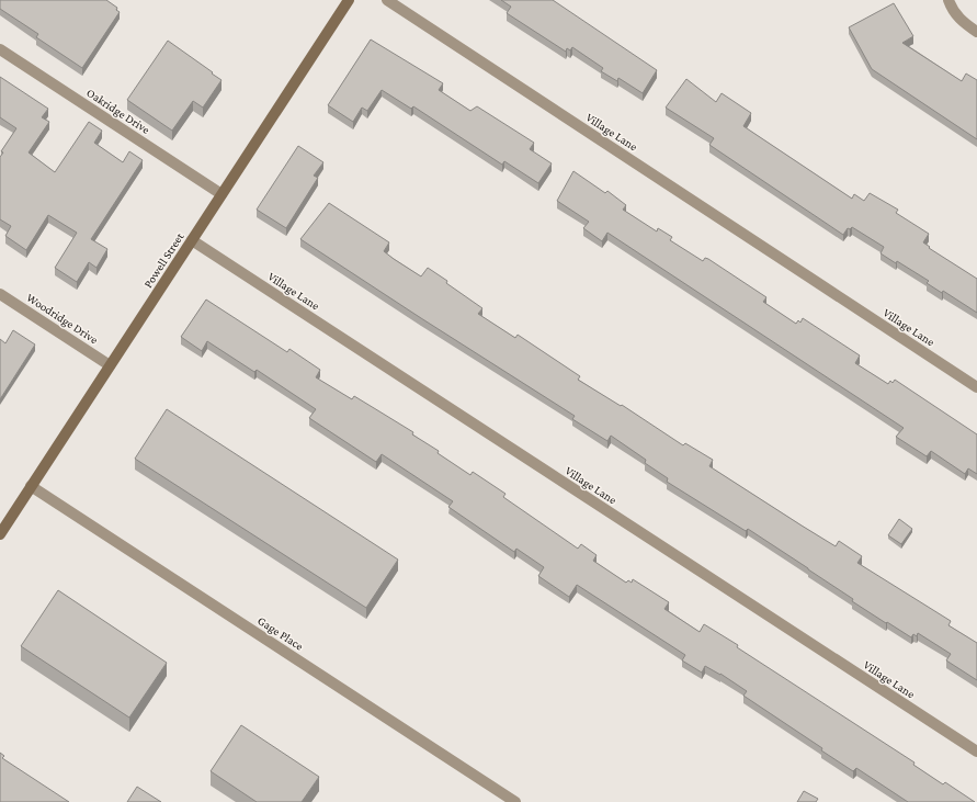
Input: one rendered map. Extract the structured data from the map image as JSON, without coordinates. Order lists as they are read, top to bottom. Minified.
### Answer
{"streets":{"street":["Oakridge Drive","Village Lane","Powell Street","Woodridge Drive","Gage Place"]},"crossings":[["Oakridge Drive","Powell Street"],["Village Lane","Powell Street"],["Powell Street","Woodridge Drive"],["Powell Street","Gage Place"]]}
